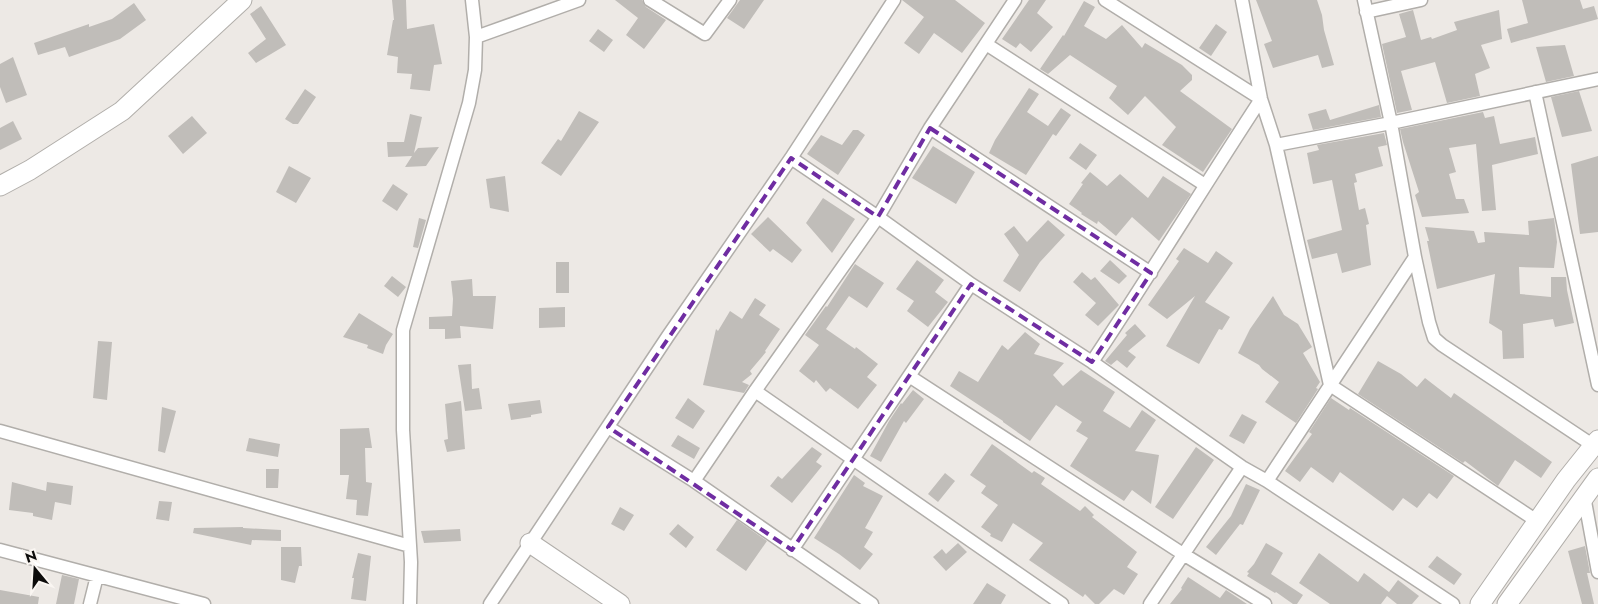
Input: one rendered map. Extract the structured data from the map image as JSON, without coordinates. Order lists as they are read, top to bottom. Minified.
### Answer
{"north":"top"}
